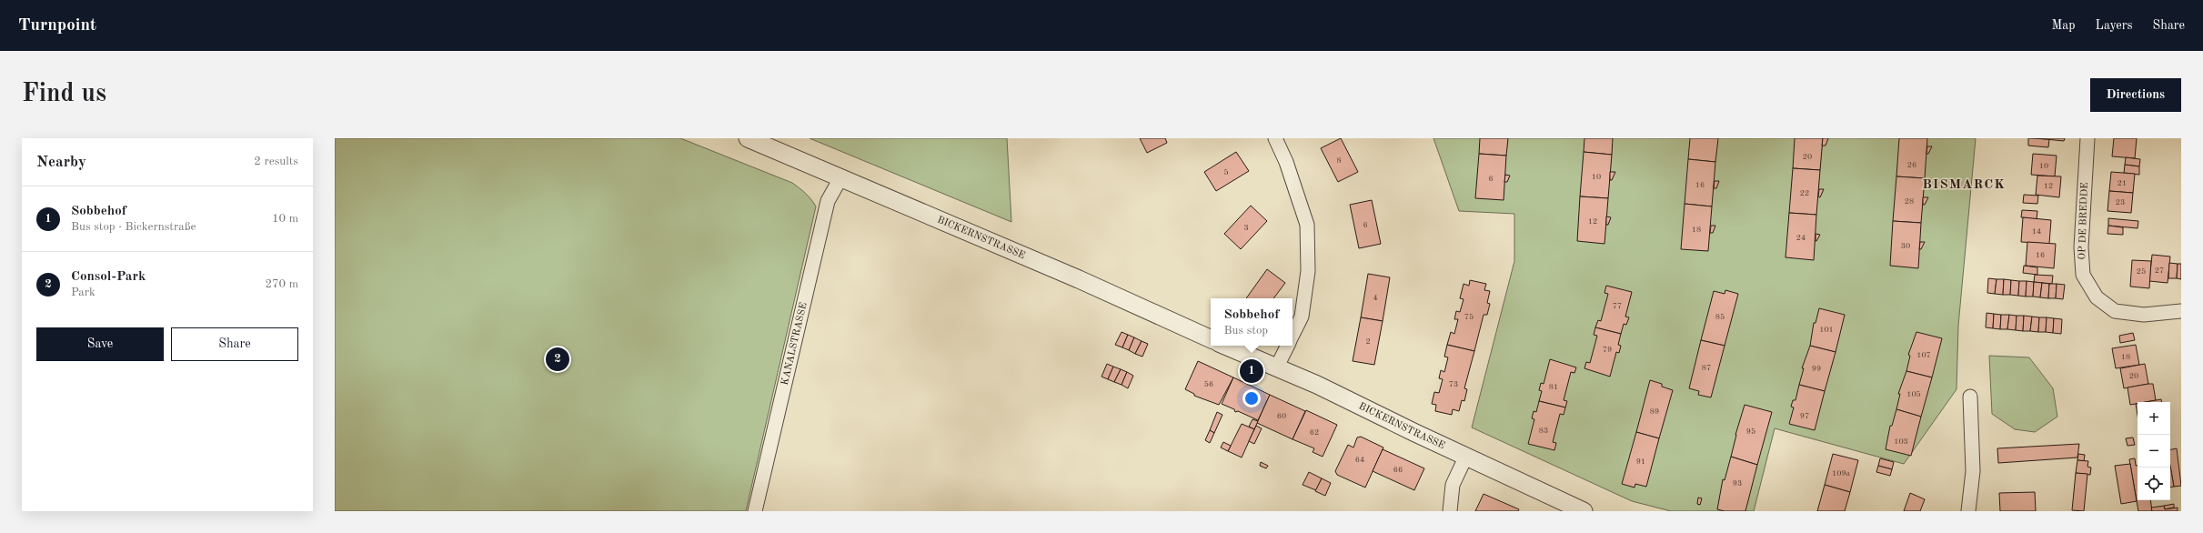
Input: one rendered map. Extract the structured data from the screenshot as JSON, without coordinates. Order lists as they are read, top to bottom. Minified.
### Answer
{"streets":{"street":["OP DE BREDDE","BICKERNSTRASSE","KANALSTRASSE"]},"crossings":[["BICKERNSTRASSE","KANALSTRASSE"]],"districts":["BISMARCK"],"house_numbers":["20","8","26","10","5","10","6","21","16","12","22","28","23","12","6","3","18","14","24","30","16","27","25","4","77","75","85","101","2","79","107","18","87","99","20","56","73","81","105","89","60","97","83","95","62","103","64","91","66","109a","93"],"page":{"header":"Turnpoint","nav":["Map","Layers","Share"],"buttons":["Directions",["Save","Share"]],"title":"Find us","heading":["Nearby","2 results"],"list":[{"mark":"1","name":"Sobbehof","note":"Bus stop · Bickernstraße","value":"10 m"},{"mark":"2","name":"Consol-Park","note":"Park","value":"270 m"}],"popup":["Sobbehof","Bus stop"],"pins":["2","1"],"map_buttons":["+","−"]}}
